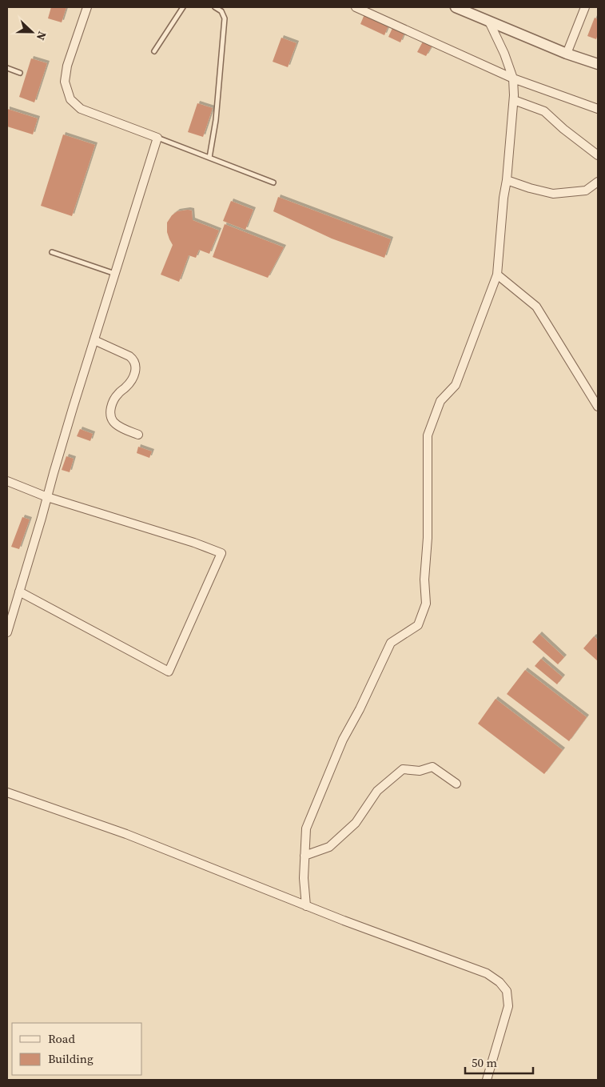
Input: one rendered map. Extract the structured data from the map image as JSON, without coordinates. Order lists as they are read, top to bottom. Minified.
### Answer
{"legend":["Road","Building"],"scale_bar":"50 m","north":"right"}
